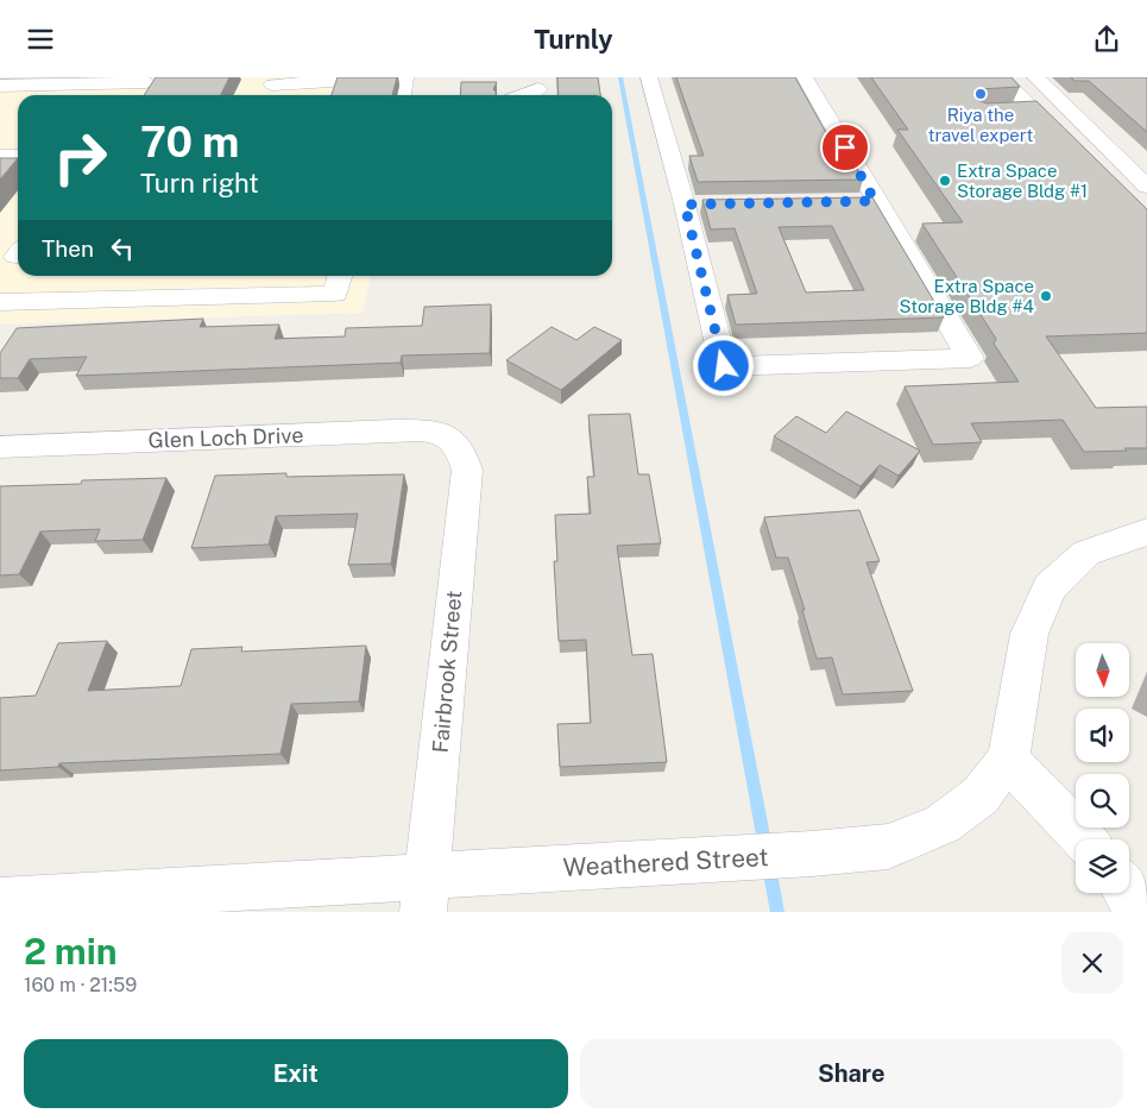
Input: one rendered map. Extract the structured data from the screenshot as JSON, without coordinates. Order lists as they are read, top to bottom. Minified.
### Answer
{"streets":{"street":["Glen Loch Drive","Fairbrook Street","Weathered Street"]},"crossings":[["Glen Loch Drive","Fairbrook Street"],["Fairbrook Street","Weathered Street"]],"places":["Riya the travel expert","Extra Space Storage Bldg #1","Extra Space Storage Bldg #4"],"north":"bottom","page":{"header":"Turnly","turn":["70 m","Turn right"],"then":"Then","heading":["2 min","160 m · 21:59"],"buttons":["Exit","Share"]}}
